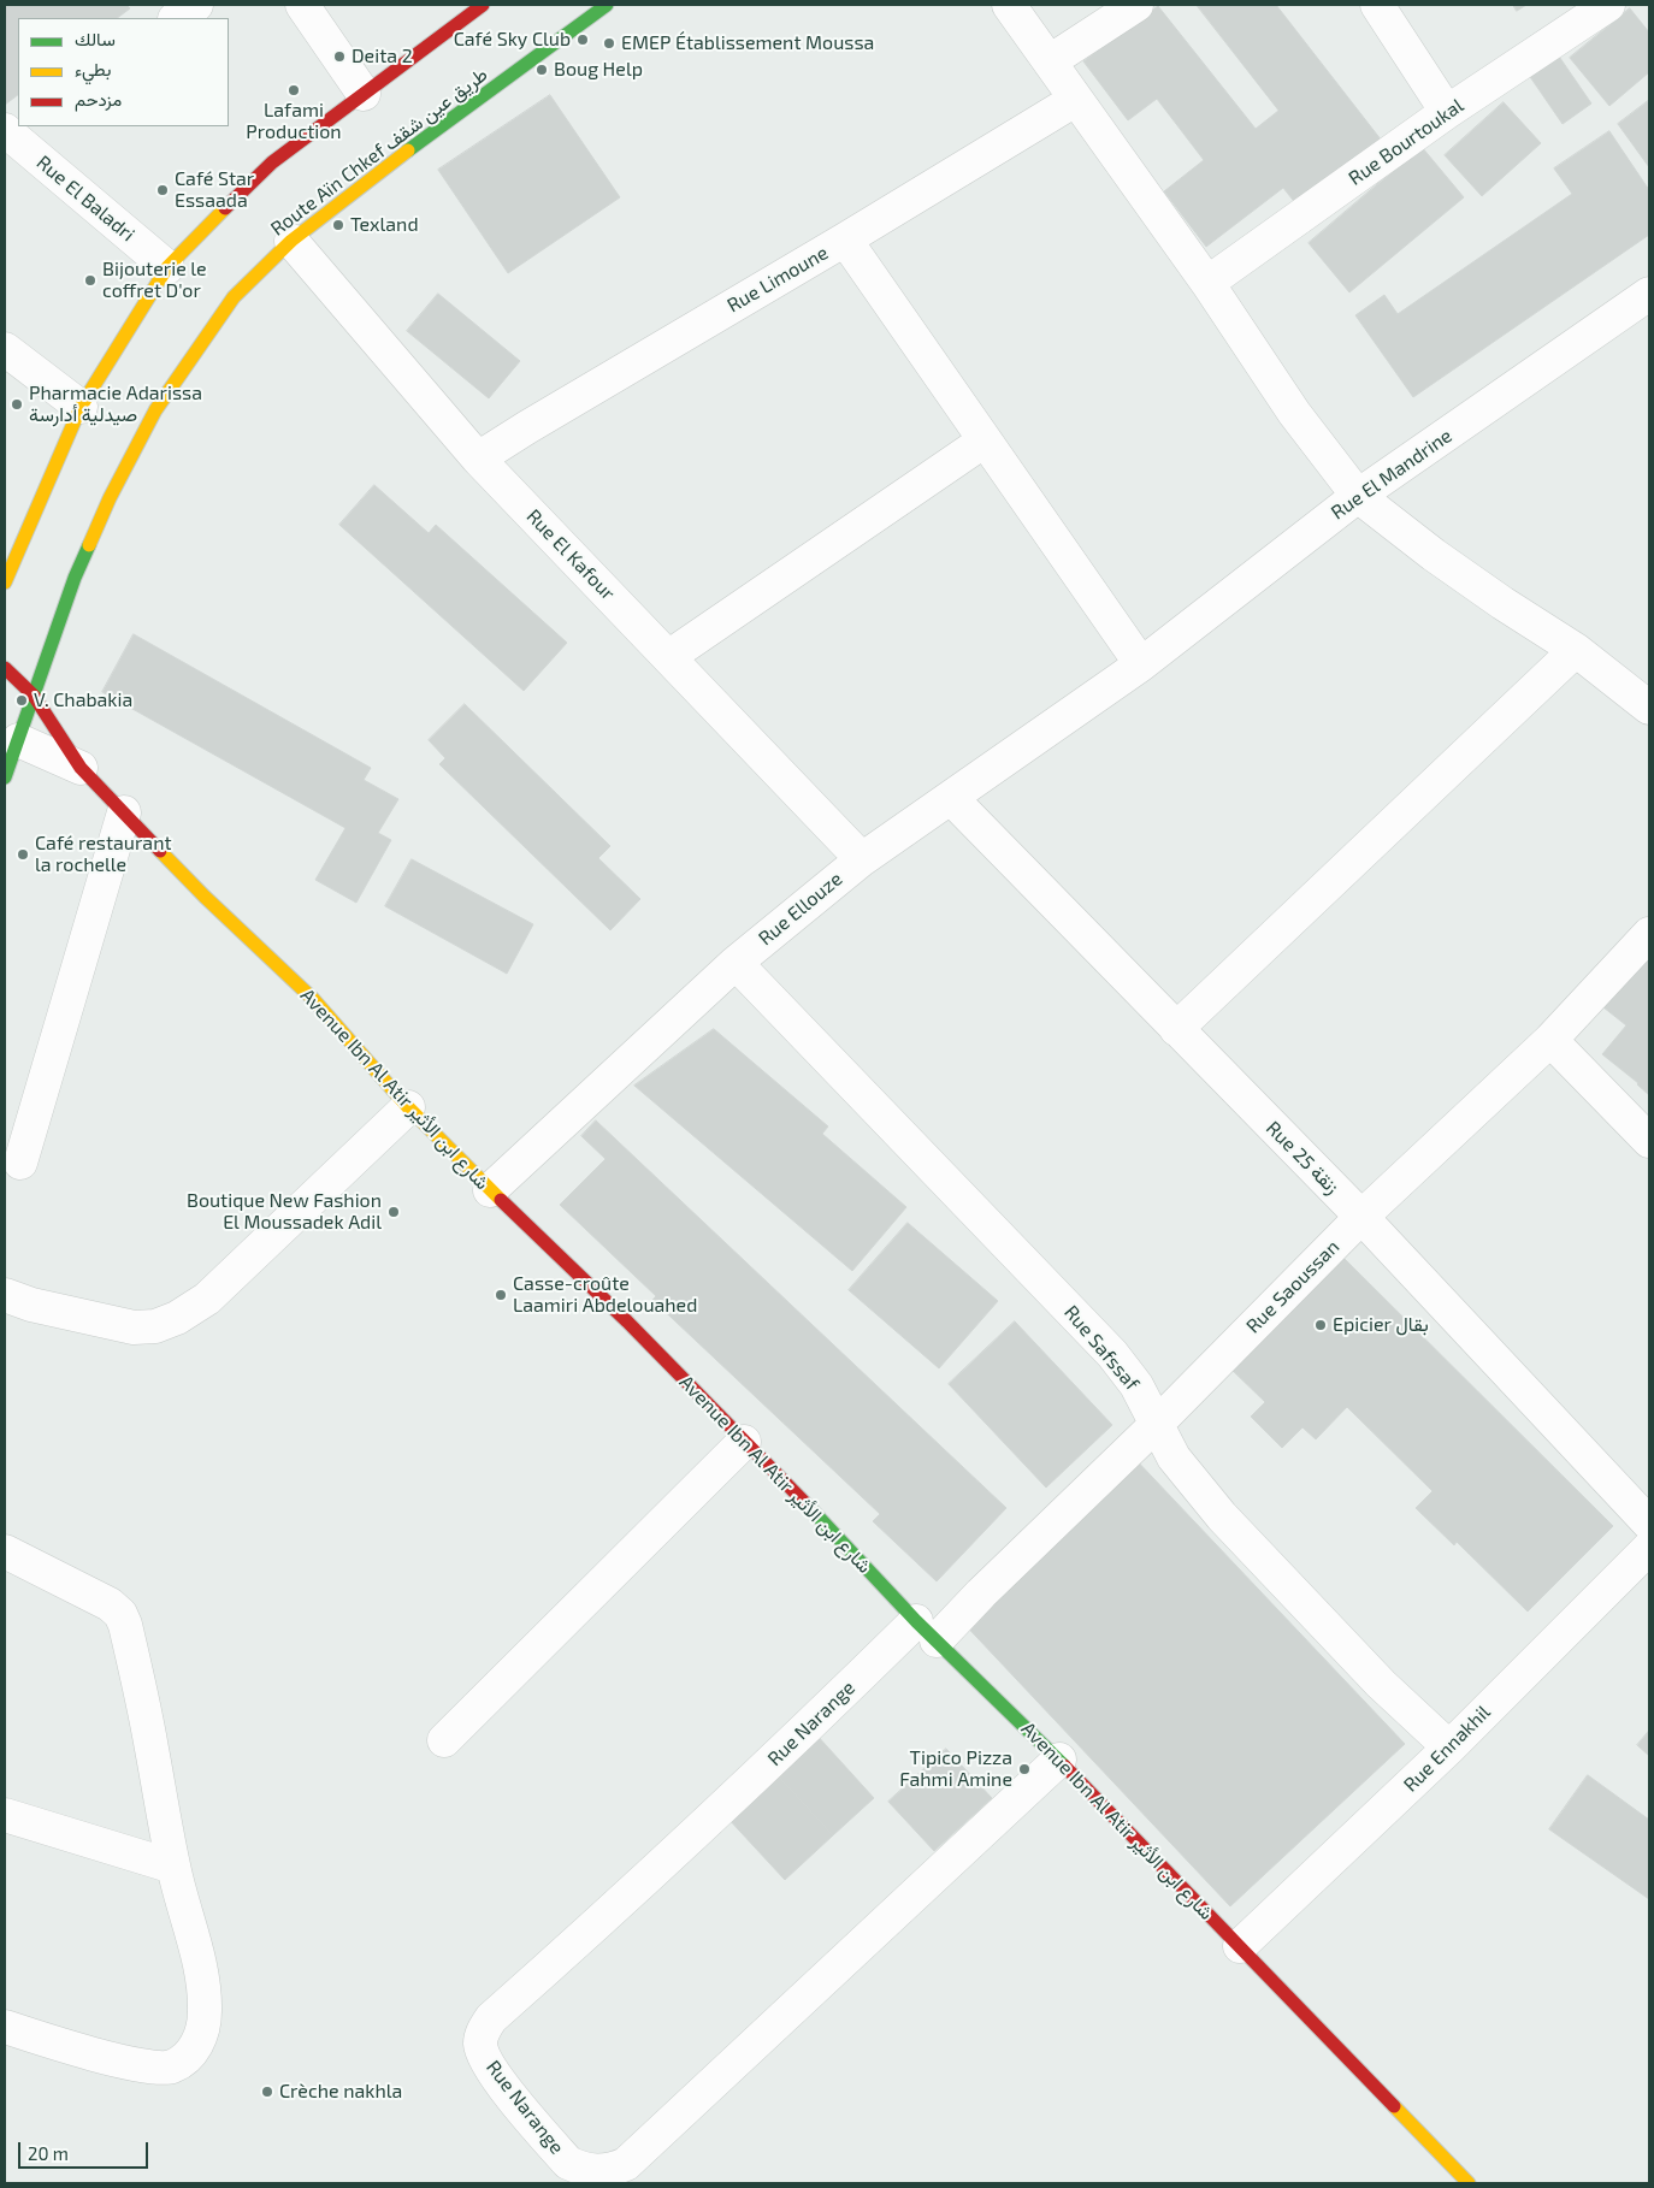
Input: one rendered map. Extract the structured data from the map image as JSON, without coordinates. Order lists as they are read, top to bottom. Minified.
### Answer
{"streets":{"street":["Rue Bourtoukal","Route Aïn Chkef طريق عين شقف","Rue El Baladri","Rue Limoune","Rue El Mandrine","Rue El Kafour","Rue Ellouze","Avenue Ibn Al Atir شارع ابن الأثير","Rue 25 زنقة","Rue Saoussan","Rue Safssaf","Rue Narange","Rue Ennakhil"]},"crossings":[["Route Aïn Chkef طريق عين شقف","Rue El Kafour"],["Route Aïn Chkef طريق عين شقف","Avenue Ibn Al Atir شارع ابن الأثير"],["Rue Limoune","Rue El Kafour"],["Rue El Mandrine","Rue Ellouze"],["Rue El Kafour","Rue Ellouze"],["Rue Ellouze","Avenue Ibn Al Atir شارع ابن الأثير"],["Rue Ellouze","Rue 25 زنقة"],["Rue Ellouze","Rue Safssaf"],["Avenue Ibn Al Atir شارع ابن الأثير","Rue Saoussan"],["Avenue Ibn Al Atir شارع ابن الأثير","Rue Narange"],["Avenue Ibn Al Atir شارع ابن الأثير","Rue Ennakhil"],["Rue 25 زنقة","Rue Saoussan"],["Rue Saoussan","Rue Safssaf"],["Rue Saoussan","Rue Narange"],["Rue Safssaf","Rue Ennakhil"]],"places":["Café Sky Club","EMEP Établissement Moussa","Deita 2","Boug Help","Lafami Production","Café Star Essaada","Texland","Bijouterie le coffret D'or","Pharmacie Adarissa صيدلية أدارسة","V. Chabakia","Café restaurant la rochelle","Boutique New Fashion El Moussadek Adil","Casse-croûte Laamiri Abdelouahed","Epicier بقال","Tipico Pizza Fahmi Amine","Crèche nakhla"],"legend":["سالك","بطيء","مزدحم"],"scale_bar":"20 m"}
